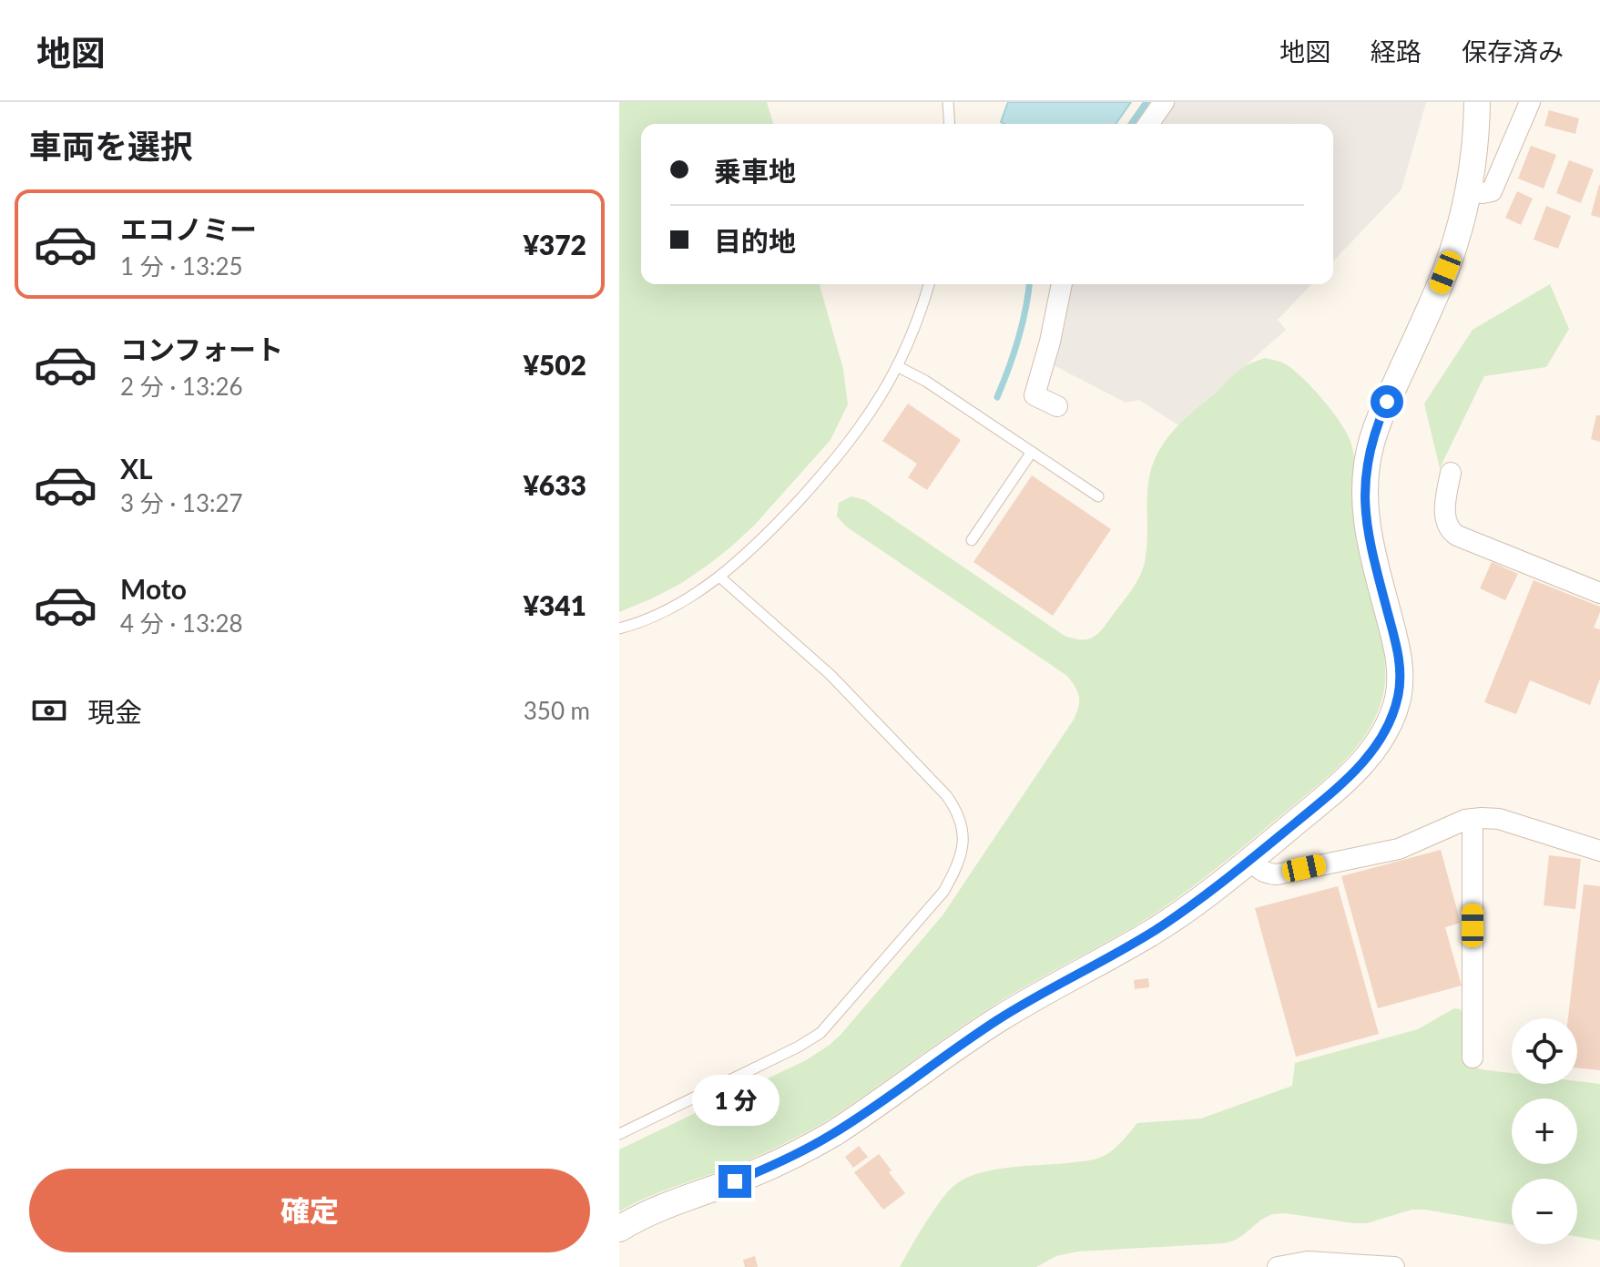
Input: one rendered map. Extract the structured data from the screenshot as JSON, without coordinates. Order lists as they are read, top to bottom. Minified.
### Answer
{"page":{"header":"地図","nav":["地図","経路","保存済み"],"heading":"車両を選択","banner":["乗車地","目的地"],"list":[{"name":"エコノミー","note":"1 分 · 13:25","value":"¥372"},{"name":"コンフォート","note":"2 分 · 13:26","value":"¥502"},{"name":"XL","note":"3 分 · 13:27","value":"¥633"},{"name":"Moto","note":"4 分 · 13:28","value":"¥341"}],"pay":["現金","350 m"],"map_buttons":["+","−"],"bubble":"1 分","buttons":"確定"}}
